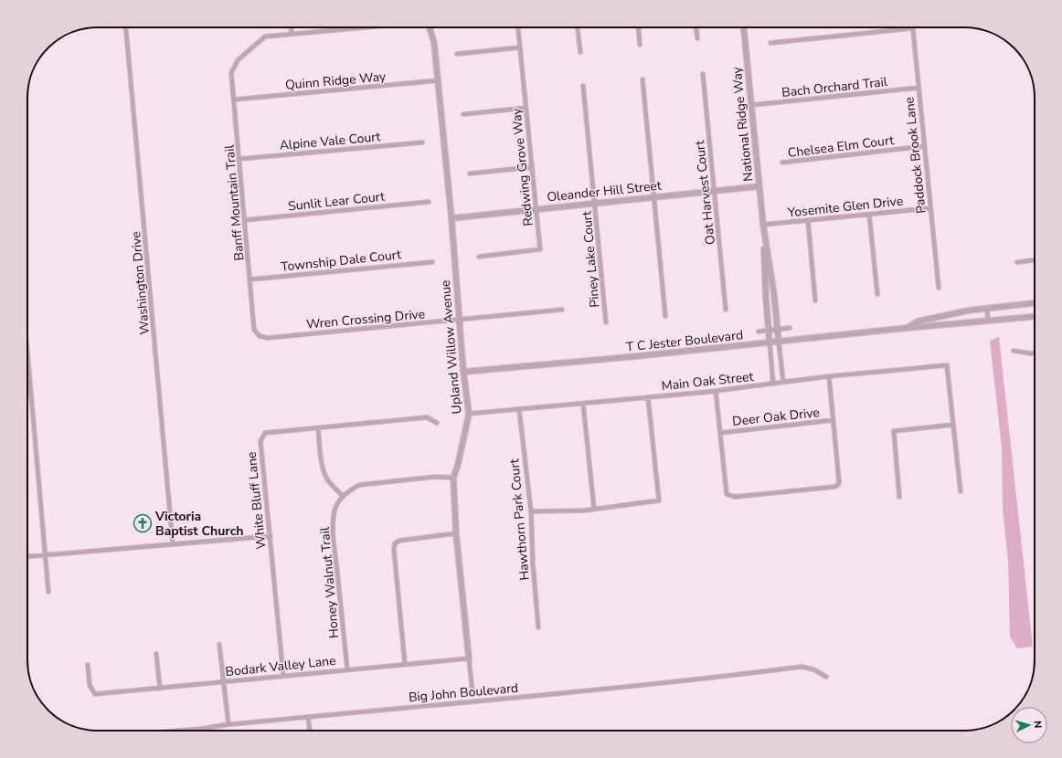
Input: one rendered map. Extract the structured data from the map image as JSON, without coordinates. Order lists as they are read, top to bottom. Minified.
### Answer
{"streets":{"street":["Quinn Ridge Way","Bach Orchard Trail","National Ridge Way","Alpine Vale Court","Chelsea Elm Court","Paddock Brook Lane","Redwing Grove Way","Oleander Hill Street","Oat Harvest Court","Sunlit Lear Court","Banff Mountain Trail","Yosemite Glen Drive","Piney Lake Court","Township Dale Court","Washington Drive","Wren Crossing Drive","T C Jester Boulevard","Upland Willow Avenue","Main Oak Street","Deer Oak Drive","White Bluff Lane","Hawthorn Park Court","Honey Walnut Trail","Bodark Valley Lane","Big John Boulevard"]},"crossings":[["Quinn Ridge Way","Banff Mountain Trail"],["Quinn Ridge Way","Upland Willow Avenue"],["Bach Orchard Trail","National Ridge Way"],["Bach Orchard Trail","Paddock Brook Lane"],["National Ridge Way","Oleander Hill Street"],["National Ridge Way","Yosemite Glen Drive"],["National Ridge Way","T C Jester Boulevard"],["National Ridge Way","Main Oak Street"],["Alpine Vale Court","Banff Mountain Trail"],["Chelsea Elm Court","Paddock Brook Lane"],["Paddock Brook Lane","Yosemite Glen Drive"],["Redwing Grove Way","Oleander Hill Street"],["Oleander Hill Street","Oat Harvest Court"],["Oleander Hill Street","Piney Lake Court"],["Oleander Hill Street","Upland Willow Avenue"],["Sunlit Lear Court","Banff Mountain Trail"],["Banff Mountain Trail","Township Dale Court"],["Banff Mountain Trail","Wren Crossing Drive"],["Wren Crossing Drive","Upland Willow Avenue"],["T C Jester Boulevard","Upland Willow Avenue"],["Upland Willow Avenue","Main Oak Street"],["Upland Willow Avenue","Bodark Valley Lane"],["Main Oak Street","Hawthorn Park Court"],["White Bluff Lane","Bodark Valley Lane"],["Honey Walnut Trail","Bodark Valley Lane"]],"places":{"church":["Victoria Baptist Church"]},"north":"right"}
